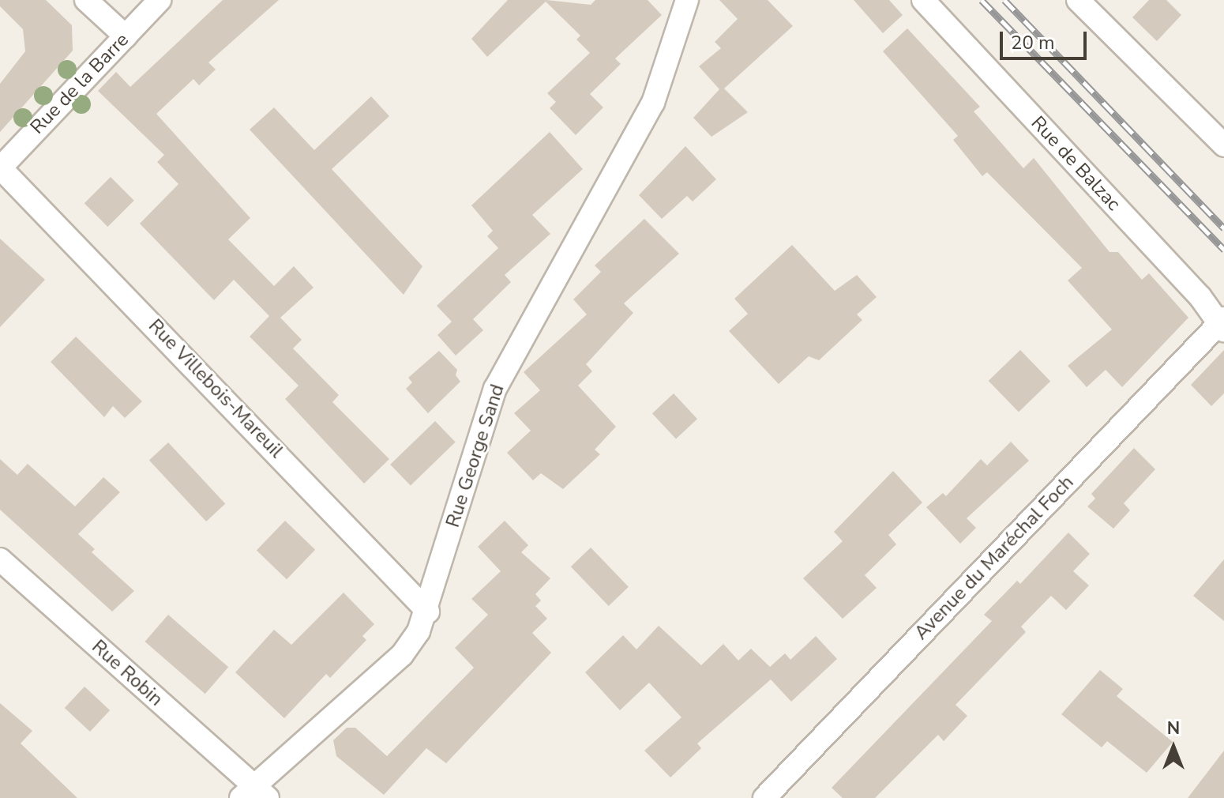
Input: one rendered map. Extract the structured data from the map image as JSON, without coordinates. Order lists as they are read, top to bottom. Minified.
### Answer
{"streets":{"street":["Rue de la Barre","Rue de Balzac","Rue Villebois-Mareuil","Rue George Sand","Avenue du Maréchal Foch","Rue Robin"]},"crossings":[["Rue de la Barre","Rue Villebois-Mareuil"],["Rue de Balzac","Avenue du Maréchal Foch"],["Rue Villebois-Mareuil","Rue George Sand"],["Rue George Sand","Rue Robin"]],"scale_bar":"20 m","north":"top"}
